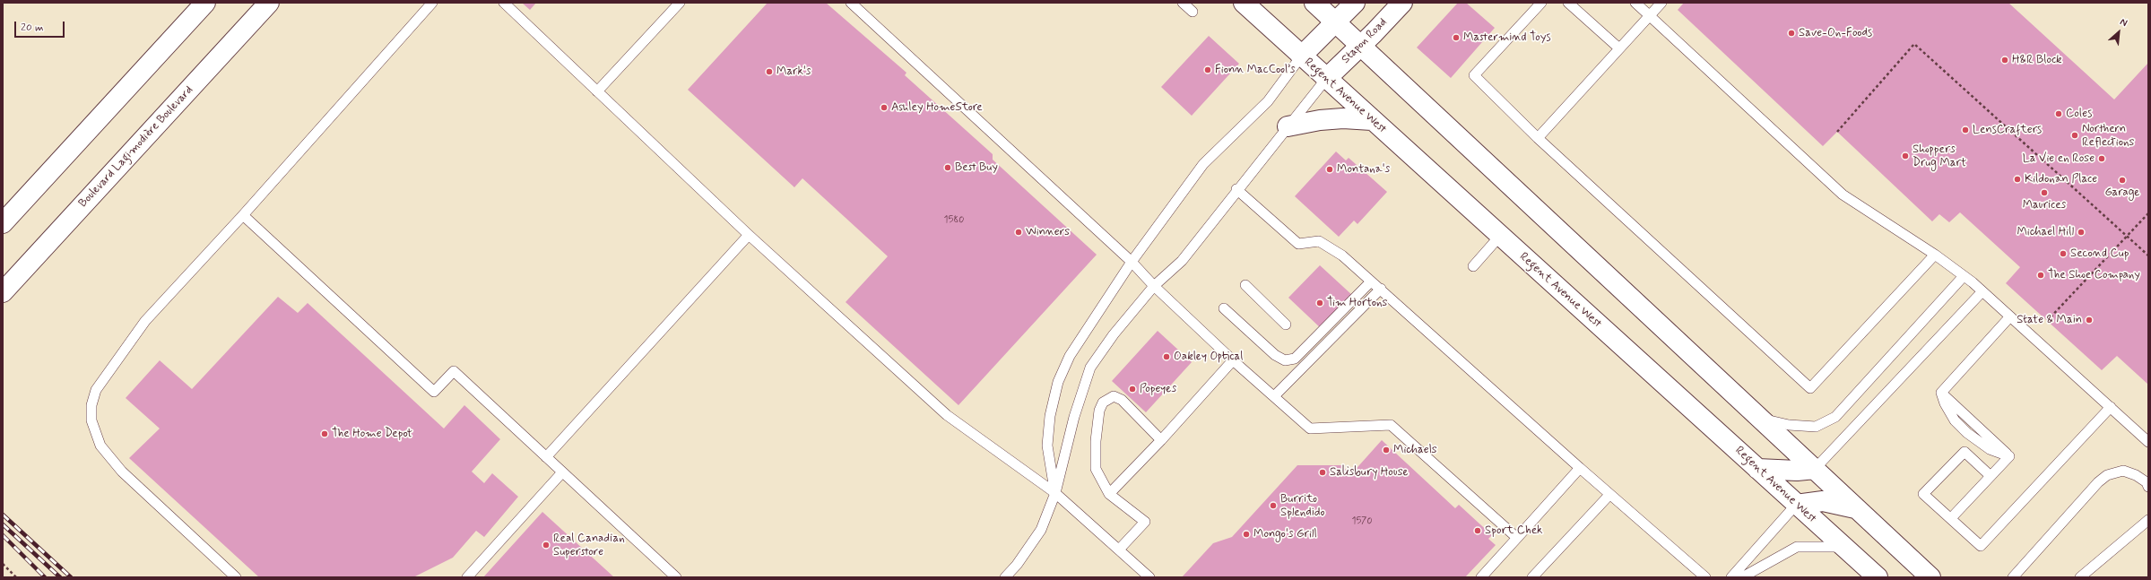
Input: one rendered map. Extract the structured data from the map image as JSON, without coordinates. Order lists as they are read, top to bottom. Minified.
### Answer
{"streets":{"main road":["Stapon Road","Regent Avenue West","Boulevard Lagimodière Boulevard"]},"crossings":[["Stapon Road","Regent Avenue West"]],"places":["Save-On-Foods","Mastermind Toys","H&R Block","Fionn MacCool’s","Mark's","Ashley HomeStore","Coles","LensCrafters","Northern Reflections","Shoppers Drug Mart","La Vie en Rose","Best Buy","Montana's","Kildonan Place","Garage","Maurices","Winners","Michael Hill","Second Cup","The Shoe Company","Tim Hortons","State & Main","Oakley Optical","Popeyes","The Home Depot","Michaels","Salisbury House","Burrito Splendido","Sport Chek","Mongo's Grill","Real Canadian Superstore"],"house_numbers":["1580","1570"],"scale_bar":"20 m","north":"top right"}
